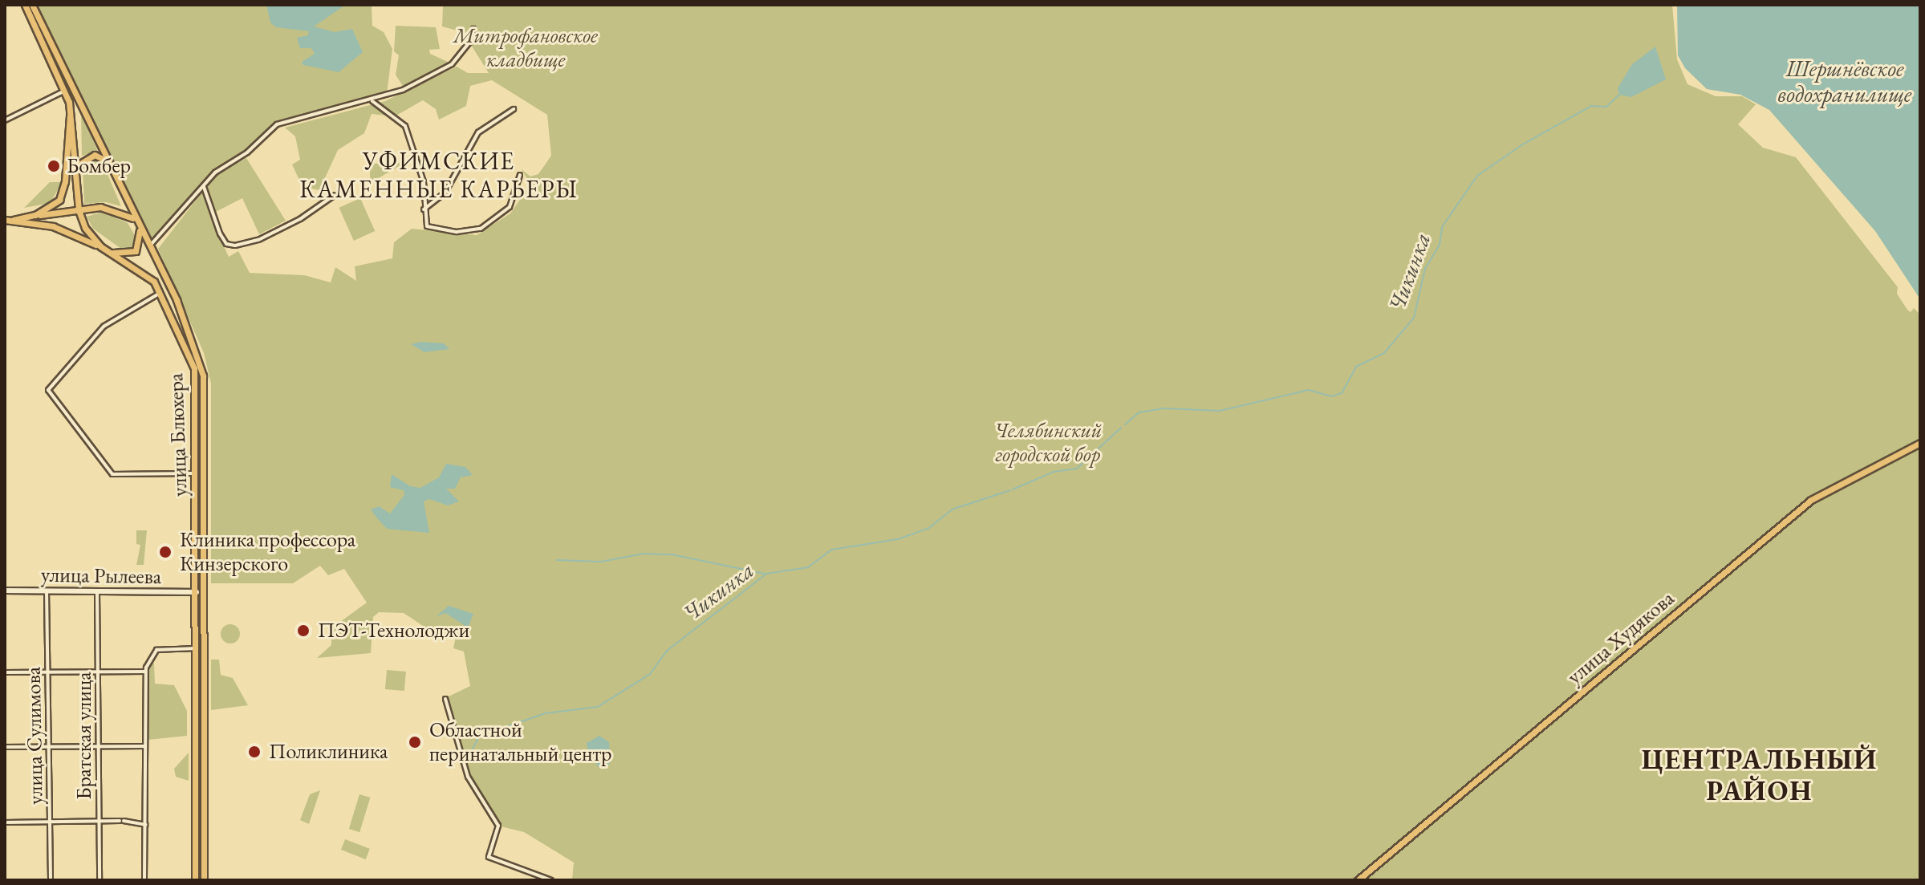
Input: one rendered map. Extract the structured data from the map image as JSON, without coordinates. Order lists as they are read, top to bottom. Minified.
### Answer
{"streets":{"main road":["улица Блюхера","улица Худякова"],"street":["улица Рылеева","улица Сулимова","Братская улица"]},"crossings":[["улица Блюхера","улица Рылеева"],["улица Рылеева","улица Сулимова"],["улица Рылеева","Братская улица"]],"districts":["УФИМСКИЕ КАМЕННЫЕ КАРЬЕРЫ","ЦЕНТРАЛЬНЫЙ РАЙОН"],"water":["Шершнёвское водохранилище","Чикинка"],"parks":["Митрофановское кладбище","Челябинский городской бор"],"places":["Бомбер","Клиника профессора Кинзерского","ПЭТ-Технолоджи","Областной перинатальный центр","Поликлиника"]}
